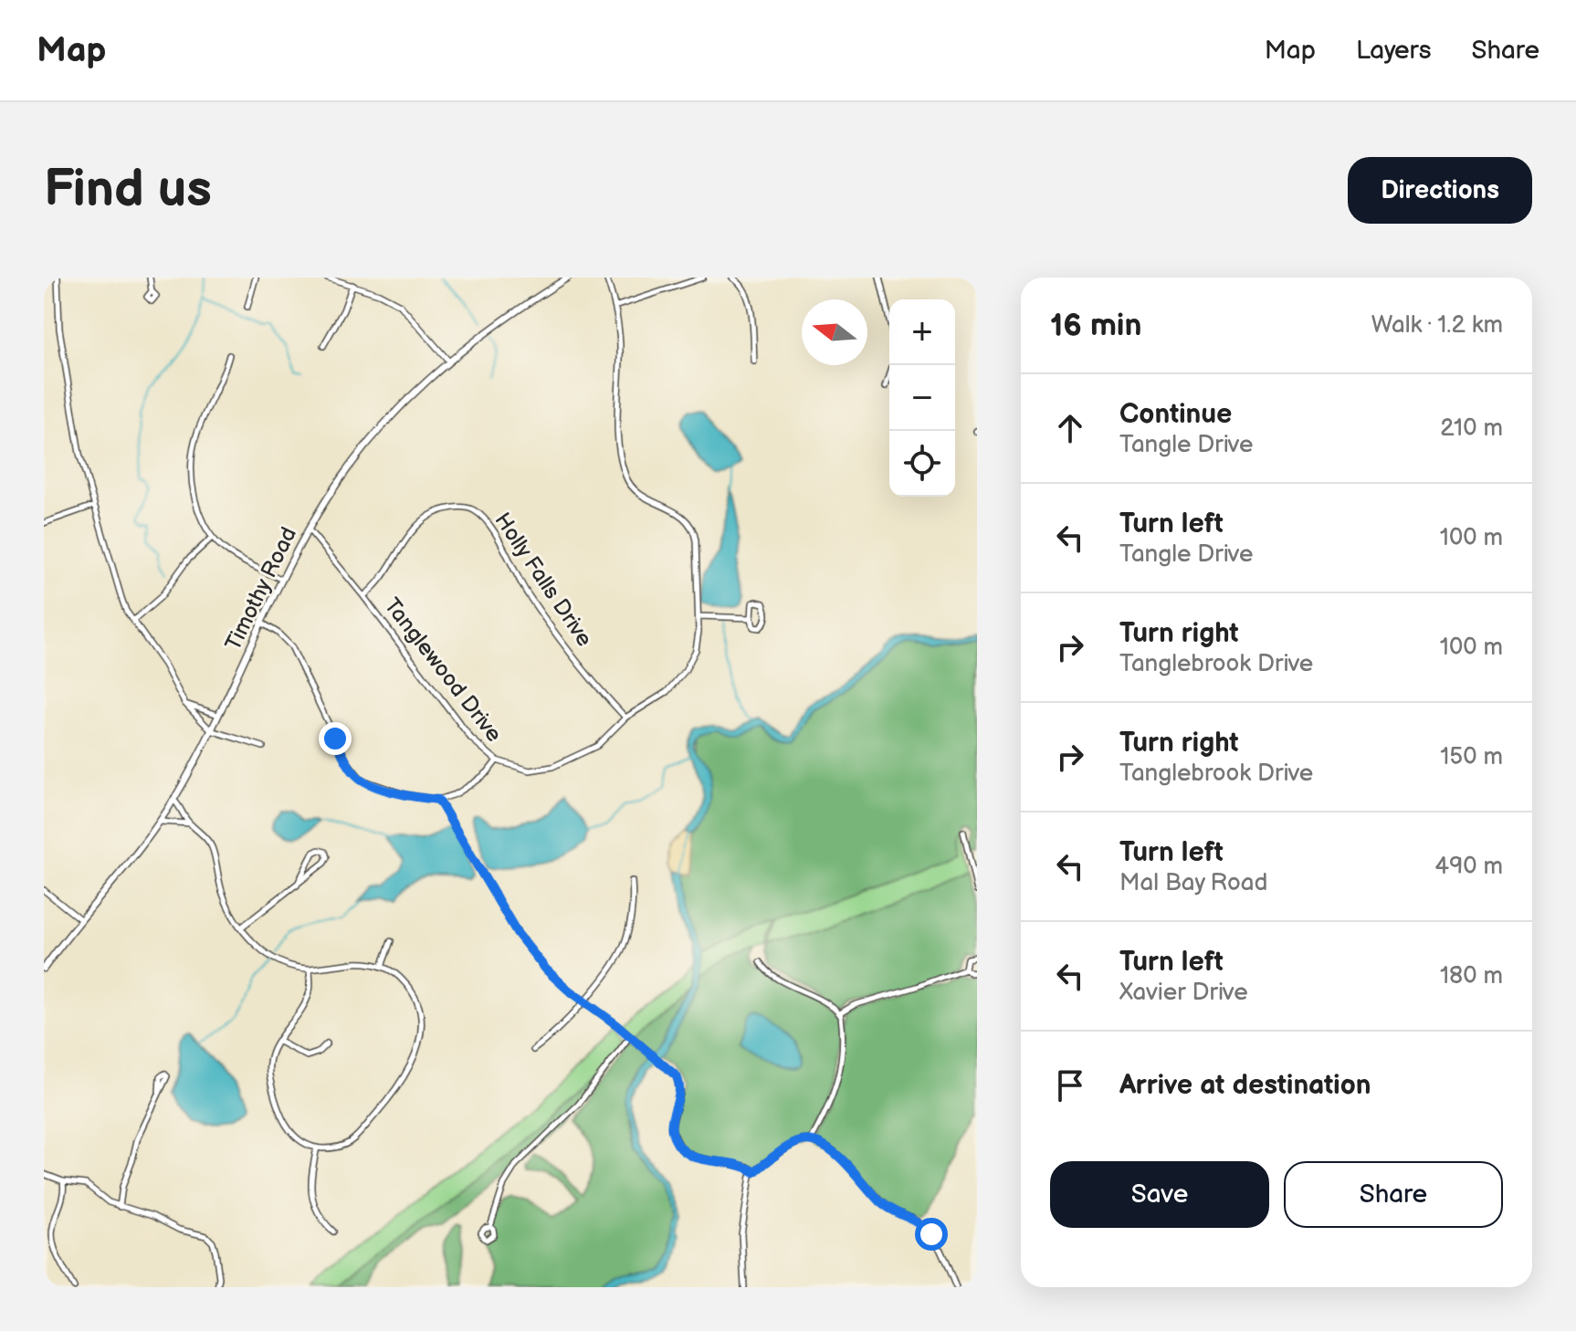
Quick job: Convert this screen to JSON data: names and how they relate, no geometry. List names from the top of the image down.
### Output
{
  "streets": {
    "main road": ["Timothy Road"],
    "street": ["Holly Falls Drive", "Tanglewood Drive"]
  },
  "crossings": [
    ["Holly Falls Drive", "Tanglewood Drive"],
    ["Timothy Road", "Tanglewood Drive"]
  ],
  "north": "left",
  "page": {
    "header": "Map",
    "nav": ["Map", "Layers", "Share"],
    "buttons": [
      "Directions",
      ["Save", "Share"]
    ],
    "title": "Find us",
    "heading": ["16 min", "Walk · 1.2 km"],
    "map_buttons": ["+", "−"],
    "list": [
      ["Continue", "Tangle Drive", "210 m"],
      ["Turn left", "Tangle Drive", "100 m"],
      ["Turn right", "Tanglebrook Drive", "100 m"],
      ["Turn right", "Tanglebrook Drive", "150 m"],
      ["Turn left", "Mal Bay Road", "490 m"],
      ["Turn left", "Xavier Drive", "180 m"],
      "Arrive at destination"
    ]
  }
}
